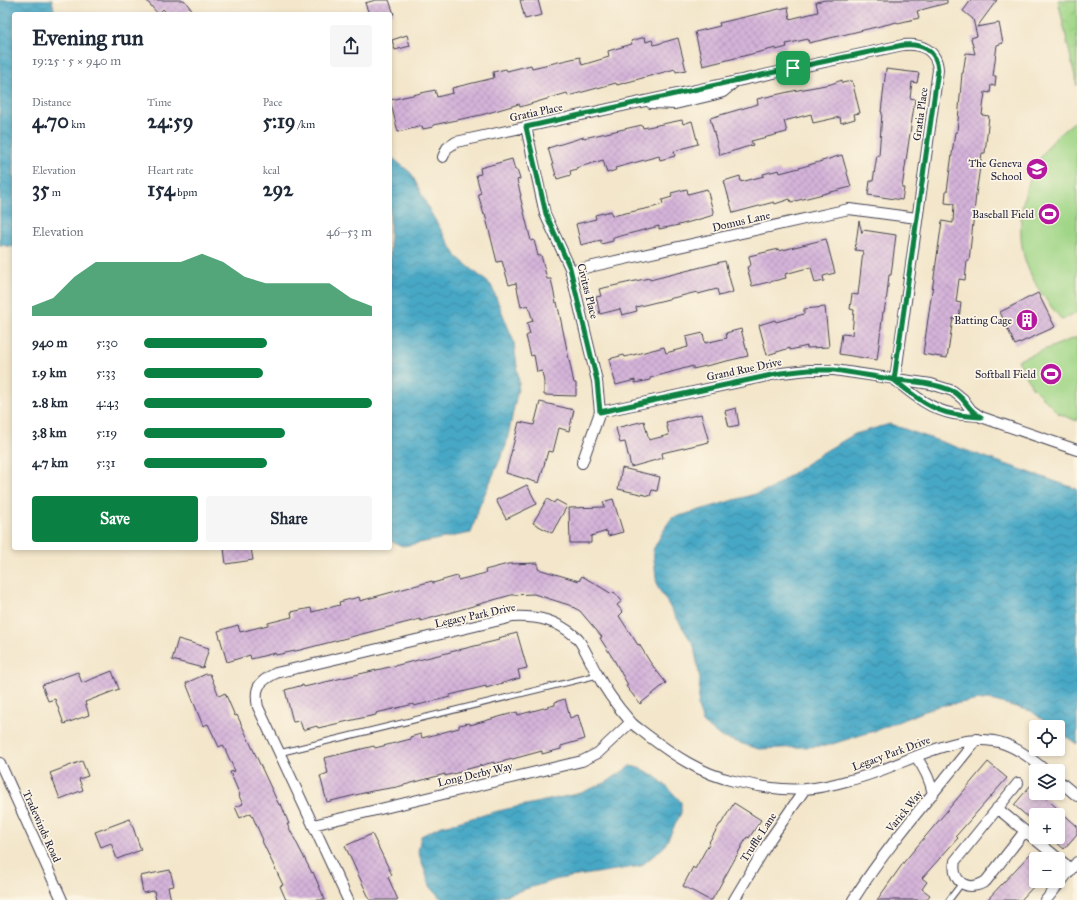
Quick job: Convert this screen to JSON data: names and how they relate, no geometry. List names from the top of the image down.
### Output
{
  "streets": {
    "street": [
      "Gratia Place",
      "Domus Lane",
      "Civitas Place",
      "Grand Rue Drive",
      "Legacy Park Drive",
      "Long Derby Way",
      "Varick Way",
      "Tradewinds Road",
      "Truffle Lane"
    ]
  },
  "crossings": [
    ["Gratia Place", "Domus Lane"],
    ["Gratia Place", "Civitas Place"],
    ["Gratia Place", "Grand Rue Drive"],
    ["Domus Lane", "Civitas Place"],
    ["Civitas Place", "Grand Rue Drive"],
    ["Legacy Park Drive", "Long Derby Way"],
    ["Legacy Park Drive", "Varick Way"],
    ["Legacy Park Drive", "Truffle Lane"]
  ],
  "places": {
    "school or university": ["The Geneva School"],
    "sports": ["Baseball Field", "Softball Field"],
    "building": ["Batting Cage"]
  },
  "page": {
    "heading": ["Evening run", "19:25 · 5 × 940 m"],
    "stats": [
      ["Distance", "4.70 km"],
      ["Time", "24:59"],
      ["Pace", "5:19 /km"],
      ["Elevation", "35 m"],
      ["Heart rate", "154 bpm"],
      ["kcal", "292"]
    ],
    "chart": ["Elevation", "46–53 m"],
    "list": [
      {
        "name": "940 m",
        "note": "5:30"
      },
      {
        "name": "1.9 km",
        "note": "5:33"
      },
      {
        "name": "2.8 km",
        "note": "4:43"
      },
      {
        "name": "3.8 km",
        "note": "5:19"
      },
      {
        "name": "4.7 km",
        "note": "5:31"
      }
    ],
    "buttons": ["Save", "Share"],
    "map_buttons": ["+", "−"]
  }
}
